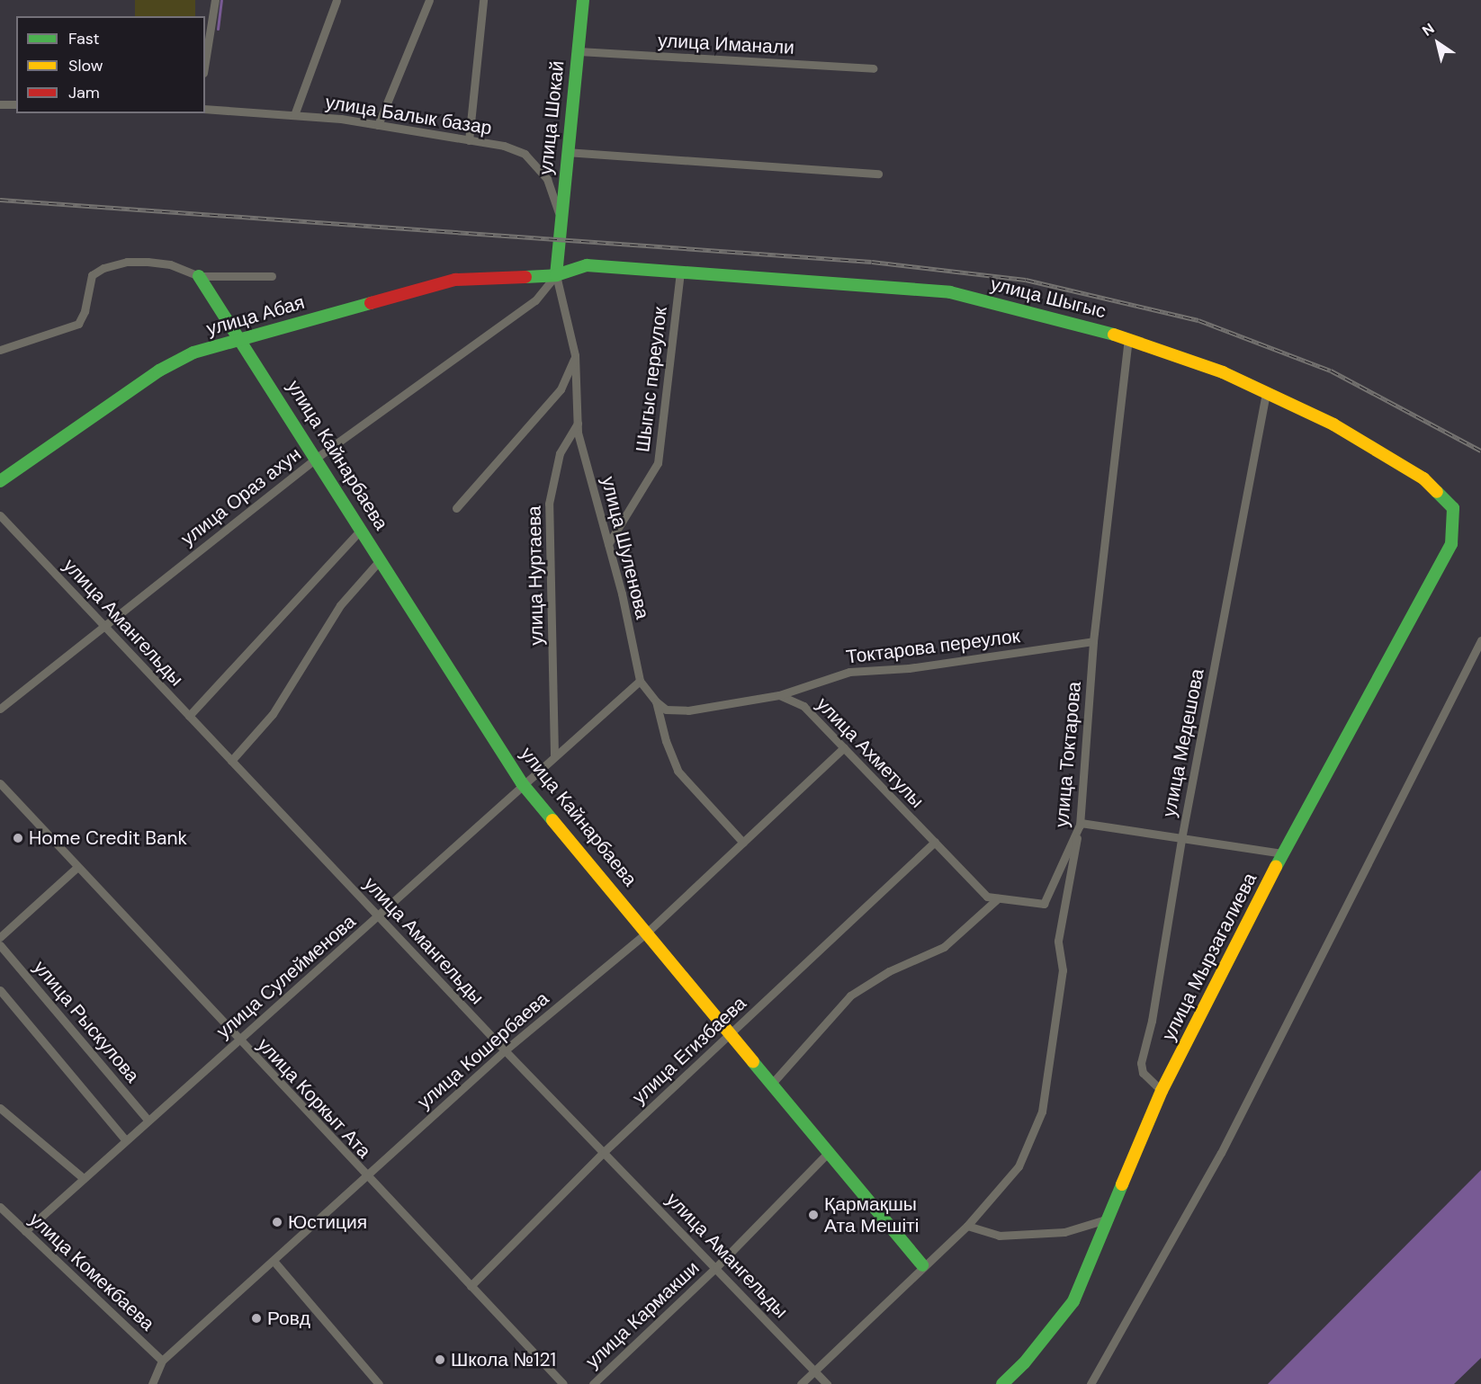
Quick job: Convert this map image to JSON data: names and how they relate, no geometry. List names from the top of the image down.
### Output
{
  "streets": {
    "street": [
      "улица Иманали",
      "улица Балык базар",
      "улица Шокай",
      "улица Шыгыс",
      "улица Абая",
      "Шыгыс переулок",
      "улица Кайнарбаева",
      "улица Ораз ахун",
      "улица Шуленова",
      "улица Нуртаева",
      "улица Амангельды",
      "Токтарова переулок",
      "улица Медешова",
      "улица Ахметулы",
      "улица Токтарова",
      "улица Мырзагалиева",
      "улица Сулейменова",
      "улица Рыскулова",
      "улица Кошербаева",
      "улица Егизбаева",
      "улица Коркыт Ата",
      "улица Комекбаева",
      "улица Кармакши"
    ]
  },
  "crossings": [
    ["улица Иманали", "улица Шокай"],
    ["улица Балык базар", "улица Шокай"],
    ["улица Шокай", "улица Шыгыс"],
    ["улица Шокай", "улица Абая"],
    ["улица Шокай", "улица Ораз ахун"],
    ["улица Шыгыс", "улица Абая"],
    ["улица Шыгыс", "Шыгыс переулок"],
    ["улица Шыгыс", "улица Ораз ахун"],
    ["улица Шыгыс", "улица Медешова"],
    ["улица Шыгыс", "улица Токтарова"],
    ["улица Шыгыс", "улица Мырзагалиева"],
    ["улица Абая", "улица Кайнарбаева"],
    ["улица Абая", "улица Ораз ахун"],
    ["Шыгыс переулок", "улица Шуленова"],
    ["улица Кайнарбаева", "улица Ораз ахун"],
    ["улица Кайнарбаева", "улица Токтарова"],
    ["улица Кайнарбаева", "улица Сулейменова"],
    ["улица Кайнарбаева", "улица Кошербаева"],
    ["улица Кайнарбаева", "улица Егизбаева"],
    ["улица Кайнарбаева", "улица Кармакши"],
    ["улица Ораз ахун", "улица Амангельды"],
    ["улица Шуленова", "улица Нуртаева"],
    ["улица Шуленова", "улица Сулейменова"],
    ["улица Нуртаева", "улица Сулейменова"],
    ["улица Амангельды", "улица Токтарова"],
    ["улица Амангельды", "улица Сулейменова"],
    ["улица Амангельды", "улица Кошербаева"],
    ["улица Амангельды", "улица Егизбаева"],
    ["улица Амангельды", "улица Кармакши"],
    ["Токтарова переулок", "улица Ахметулы"],
    ["Токтарова переулок", "улица Токтарова"],
    ["улица Медешова", "улица Мырзагалиева"],
    ["улица Ахметулы", "улица Токтарова"],
    ["улица Ахметулы", "улица Кошербаева"],
    ["улица Ахметулы", "улица Егизбаева"],
    ["улица Сулейменова", "улица Рыскулова"],
    ["улица Сулейменова", "улица Коркыт Ата"],
    ["улица Сулейменова", "улица Комекбаева"],
    ["улица Кошербаева", "улица Коркыт Ата"],
    ["улица Кошербаева", "улица Комекбаева"],
    ["улица Егизбаева", "улица Коркыт Ата"]
  ],
  "places": [
    "Home Credit Bank",
    "Қармақшы Ата Мешіті",
    "Юстиция",
    "Ровд",
    "Школа №121"
  ],
  "legend": ["Fast", "Slow", "Jam"],
  "north": "top left"
}
